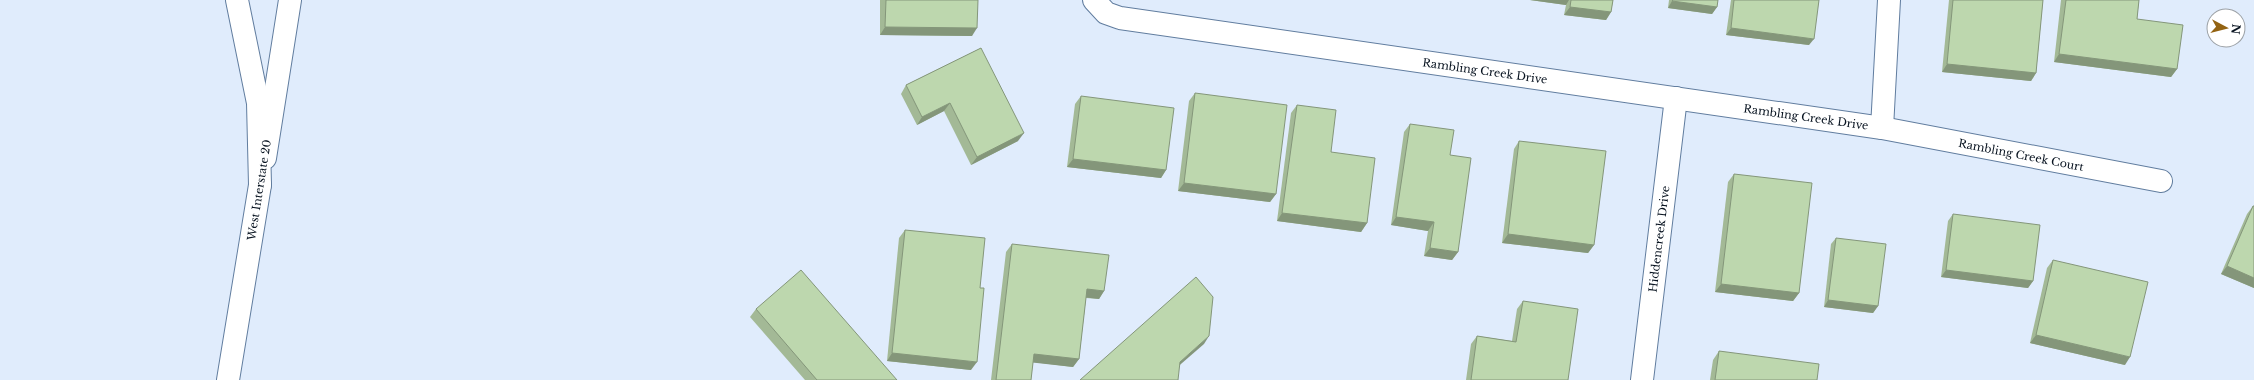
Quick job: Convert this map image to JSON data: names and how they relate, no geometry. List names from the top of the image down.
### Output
{
  "streets": {
    "main road": [
      "Rambling Creek Drive",
      "Rambling Creek Court",
      "West Interstate 20",
      "Hiddencreek Drive"
    ]
  },
  "crossings": [
    ["Rambling Creek Drive", "Rambling Creek Court"],
    ["Rambling Creek Drive", "Hiddencreek Drive"]
  ],
  "north": "right"
}
